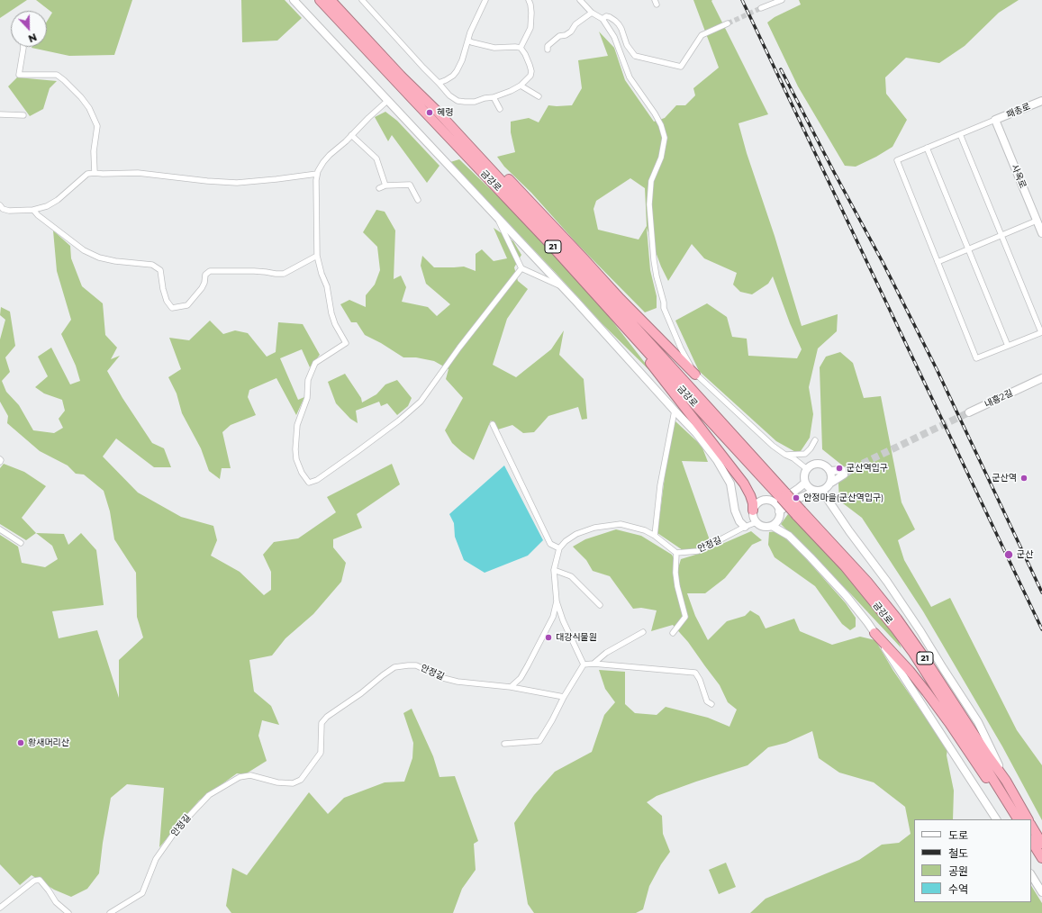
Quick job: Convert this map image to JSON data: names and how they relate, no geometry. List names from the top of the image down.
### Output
{
  "streets": {
    "highway": ["금강로", "21"],
    "street": [
      "패총로",
      "사옥로",
      "내흥2길",
      "안정길"
    ]
  },
  "crossings": [
    ["패총로", "사옥로"]
  ],
  "places": [
    "혜령",
    "군산역입구",
    "군산역",
    "안정마을(군산역입구)",
    "군산",
    "대강식물원",
    "황새머리산"
  ],
  "legend": [
    "도로",
    "철도",
    "공원",
    "수역"
  ],
  "north": "bottom"
}
